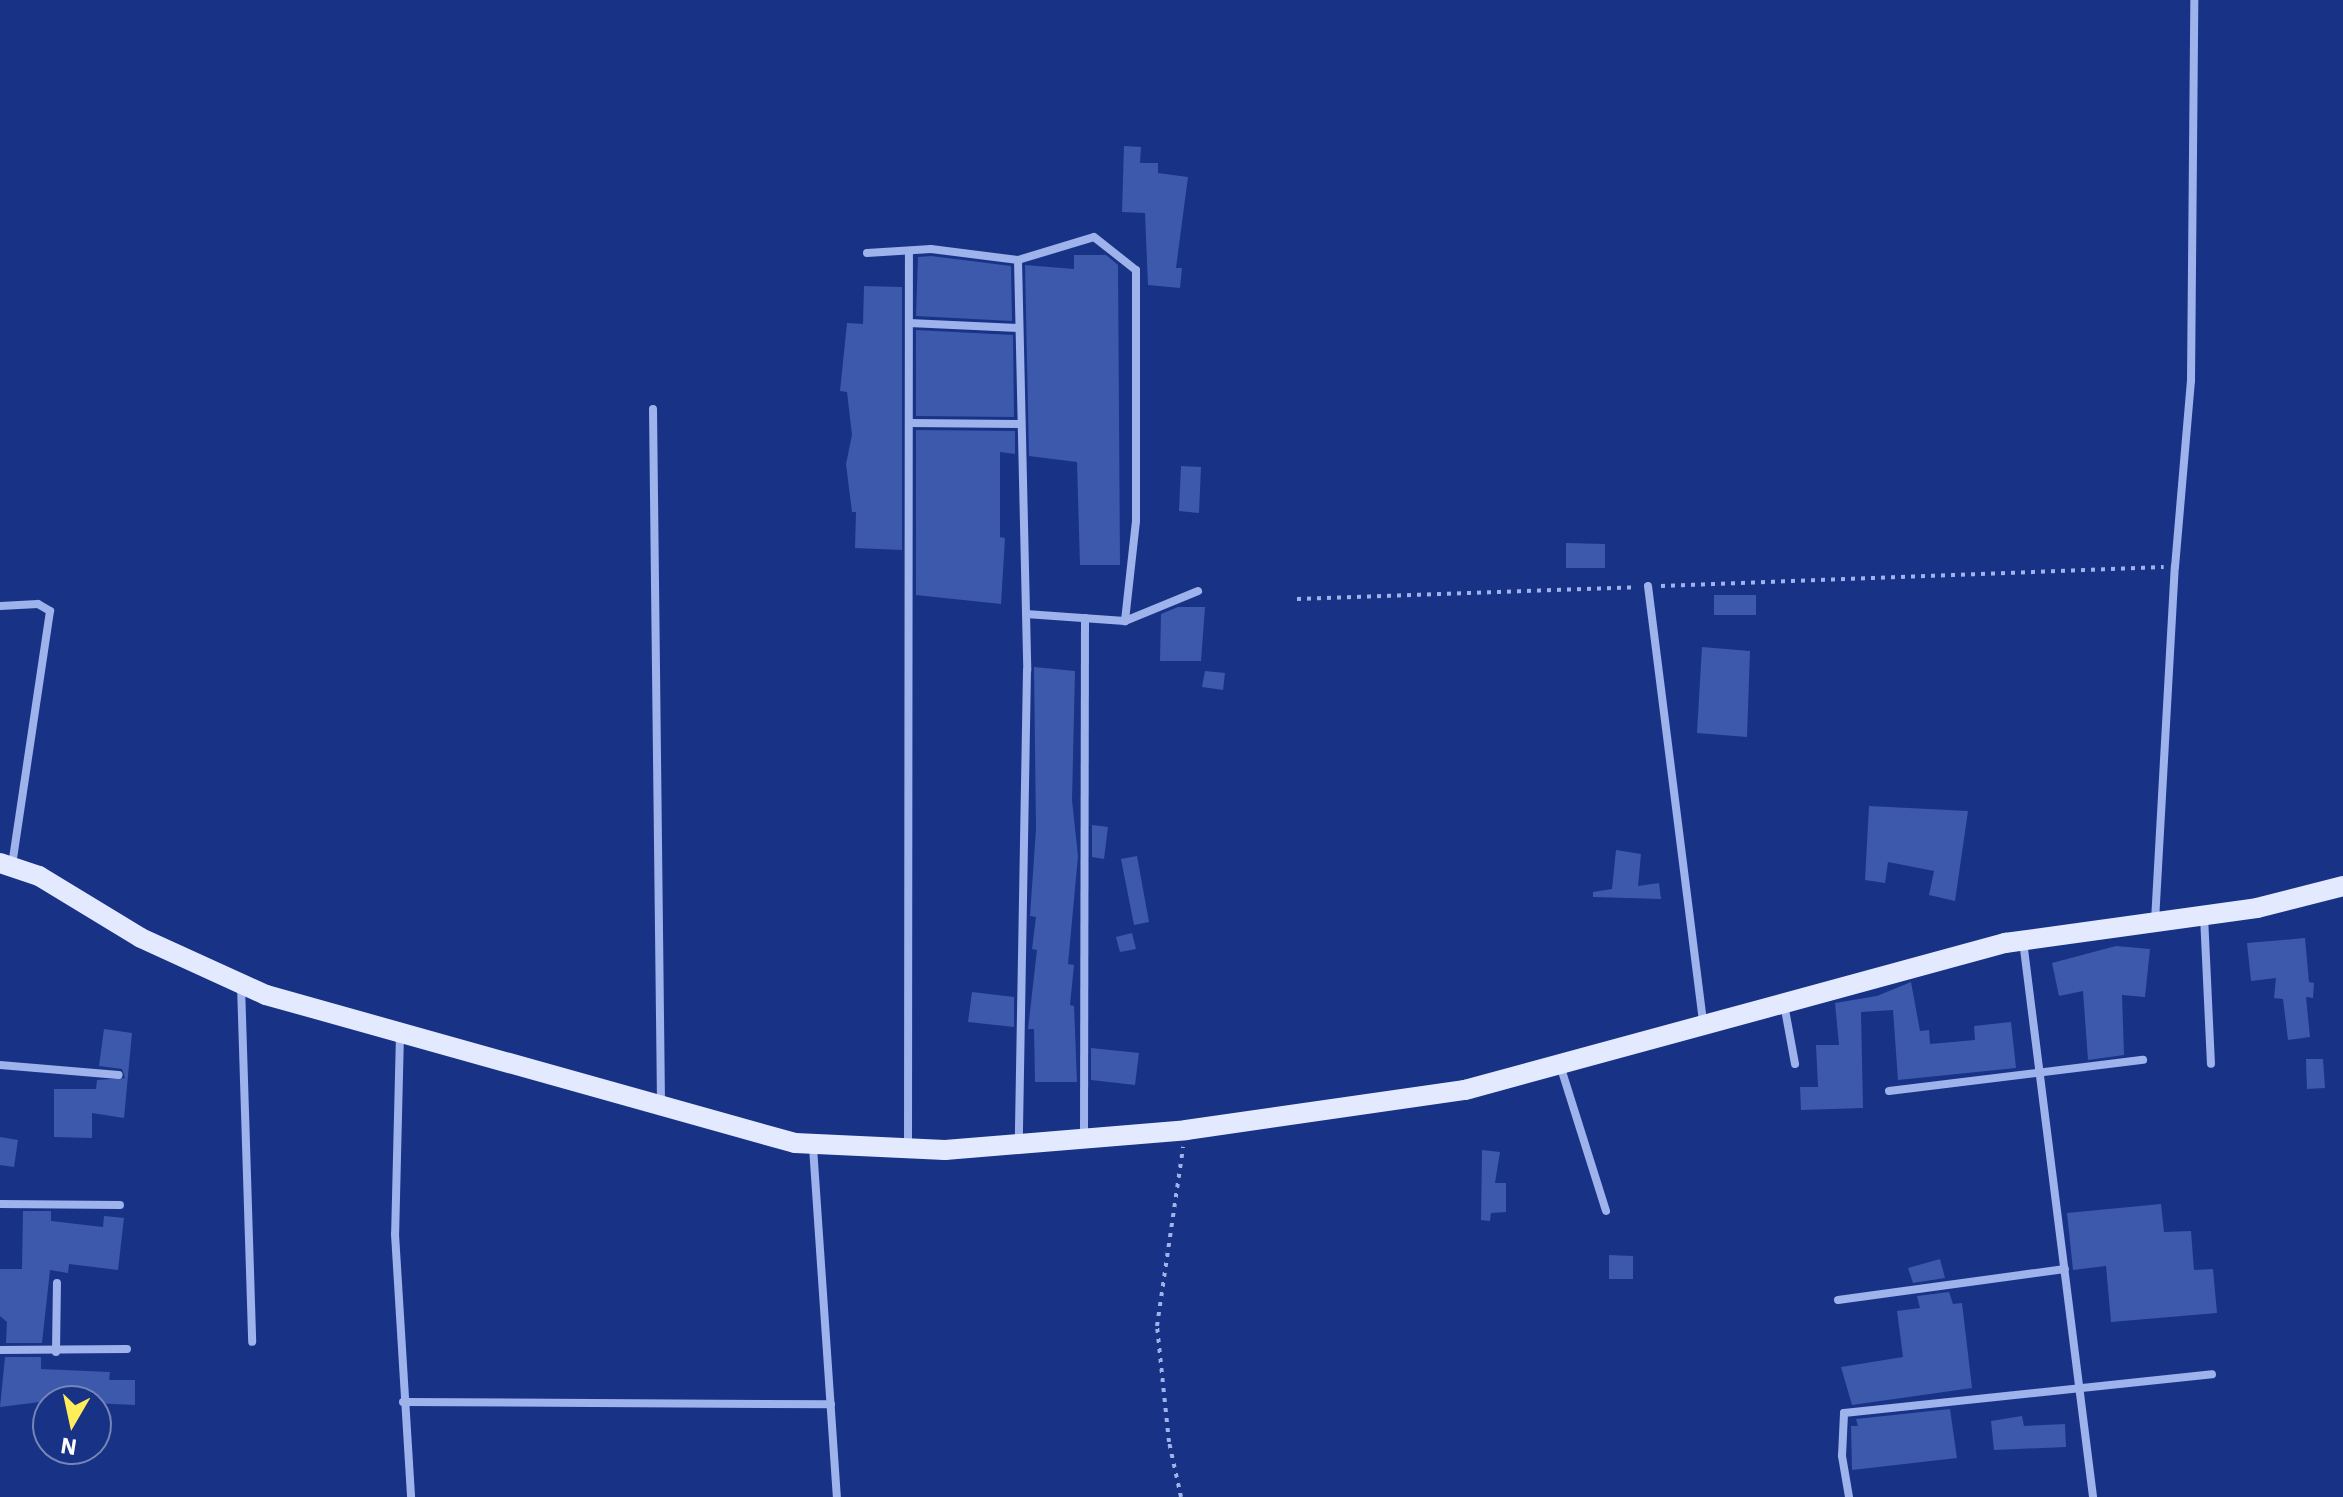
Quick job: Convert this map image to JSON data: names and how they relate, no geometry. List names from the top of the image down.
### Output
{
  "north": "bottom"
}
